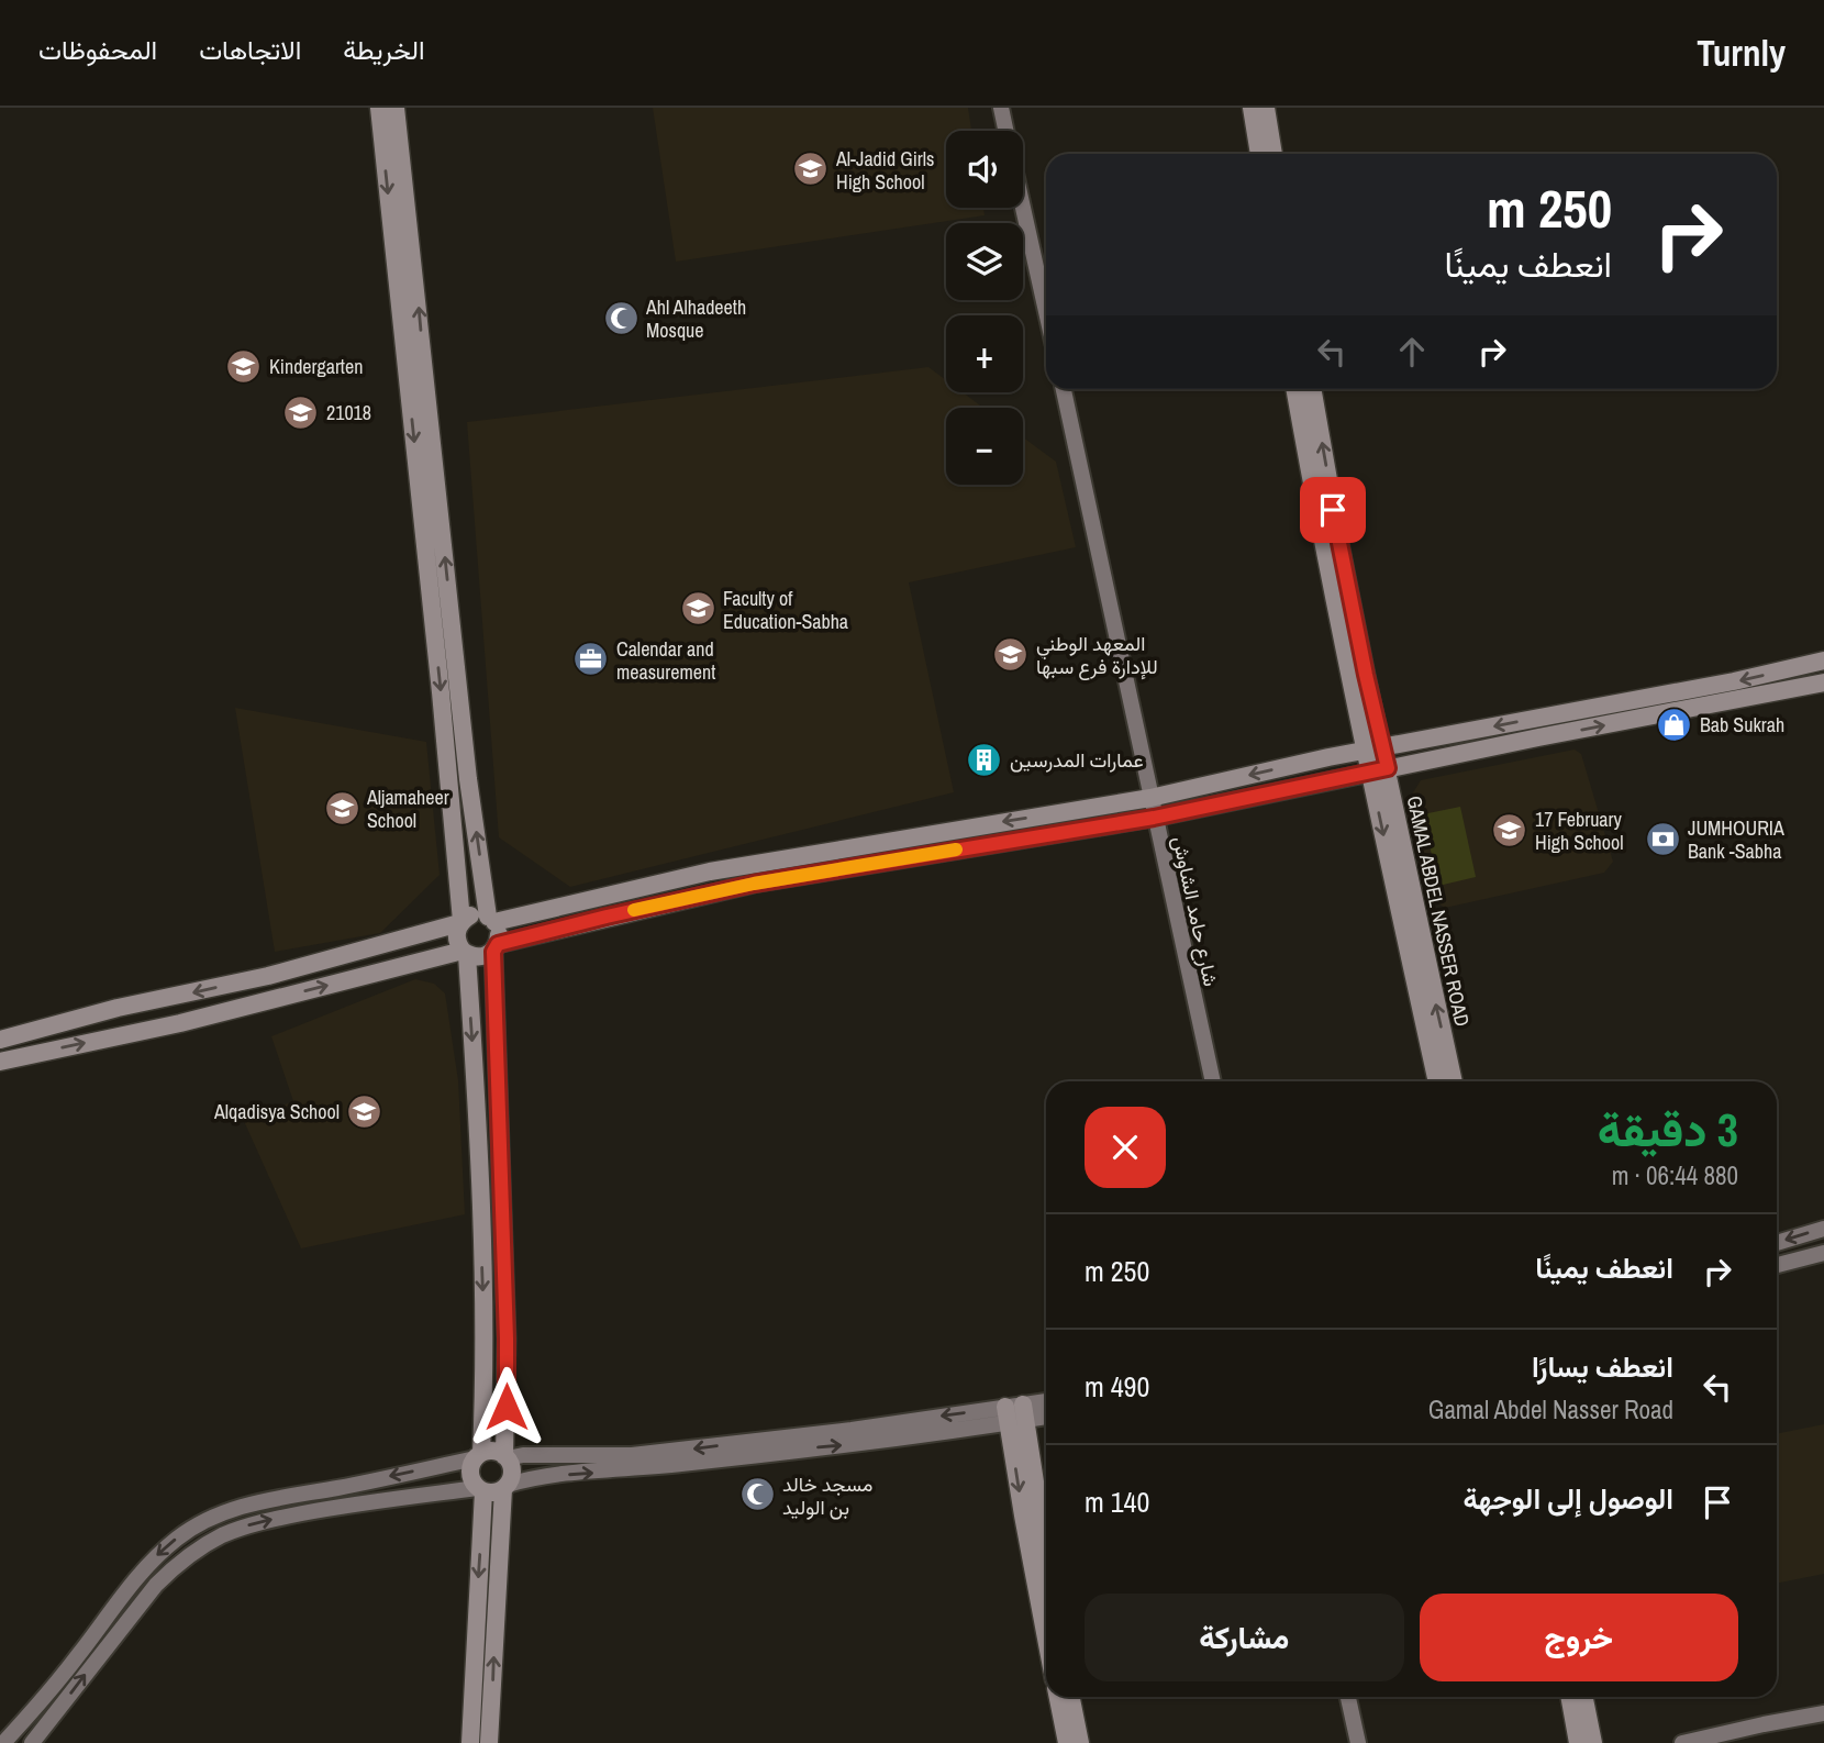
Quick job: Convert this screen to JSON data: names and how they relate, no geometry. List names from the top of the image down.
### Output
{
  "streets": {
    "main road": ["شارع حامد الشاوش", "GAMAL ABDEL NASSER ROAD"]
  },
  "places": {
    "school or university": [
      "Al-Jadid Girls High School",
      "Kindergarten",
      "21018",
      "Faculty of Education-Sabha",
      "المعهد الوطني للإدارة فرع سبها",
      "Aljamaheer School",
      "17 February High School",
      "Alqadisya School"
    ],
    "mosque": ["Ahl Alhadeeth Mosque", "مسجد خالد بن الوليد"],
    "office": ["Calendar and measurement"],
    "shop": ["Bab Sukrah"],
    "building": ["عمارات المدرسين"],
    "bank": ["JUMHOURIA Bank -Sabha"]
  },
  "page": {
    "header": "Turnly",
    "nav": ["الخريطة", "الاتجاهات", "المحفوظات"],
    "map_buttons": ["+", "−"],
    "turn": ["250 m", "انعطف يمينًا"],
    "heading": ["3 دقيقة", "880 m · 06:44"],
    "list": [
      {
        "name": "انعطف يمينًا",
        "value": "250 m"
      },
      {
        "name": "انعطف يسارًا",
        "note": "Gamal Abdel Nasser Road",
        "value": "490 m"
      },
      {
        "name": "الوصول إلى الوجهة",
        "value": "140 m"
      }
    ],
    "buttons": ["خروج", "مشاركة"]
  }
}
